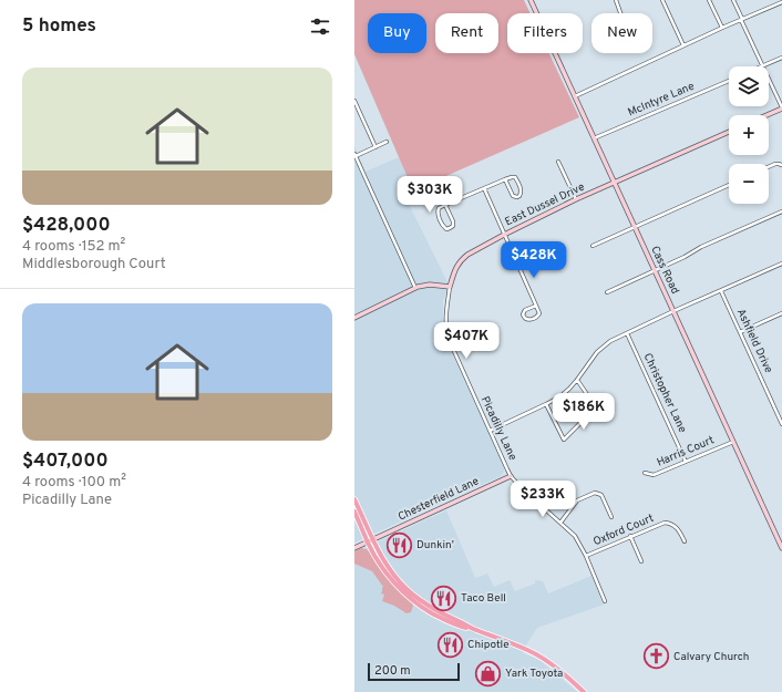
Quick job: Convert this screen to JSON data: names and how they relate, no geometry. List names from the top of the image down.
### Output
{
  "streets": {
    "street": [
      "McIntyre Lane",
      "East Dussel Drive",
      "Cass Road",
      "Ashfield Drive",
      "Christopher Lane",
      "Picadilly Lane",
      "Harris Court",
      "Chesterfield Lane",
      "Oxford Court"
    ]
  },
  "crossings": [
    ["McIntyre Lane", "Cass Road"],
    ["East Dussel Drive", "Cass Road"],
    ["East Dussel Drive", "Picadilly Lane"],
    ["Cass Road", "Harris Court"],
    ["Christopher Lane", "Harris Court"],
    ["Picadilly Lane", "Chesterfield Lane"],
    ["Picadilly Lane", "Oxford Court"]
  ],
  "places": {
    "restaurant": ["Dunkin'", "Taco Bell", "Chipotle"],
    "church": ["Calvary Church"],
    "shop": ["Yark Toyota"]
  },
  "scale_bar": "200 m",
  "page": {
    "heading": "5 homes",
    "chip": [
      "Buy",
      "Rent",
      "Filters",
      "New"
    ],
    "list": [
      {
        "name": "$428,000",
        "note": "4 rooms · 152 m² · Middlesborough Court"
      },
      {
        "name": "$407,000",
        "note": "4 rooms · 100 m² · Picadilly Lane"
      }
    ],
    "map_buttons": ["+", "−"],
    "price": [
      "$303K",
      "$428K",
      "$407K",
      "$186K",
      "$233K"
    ],
    "scale": "200 m"
  }
}
